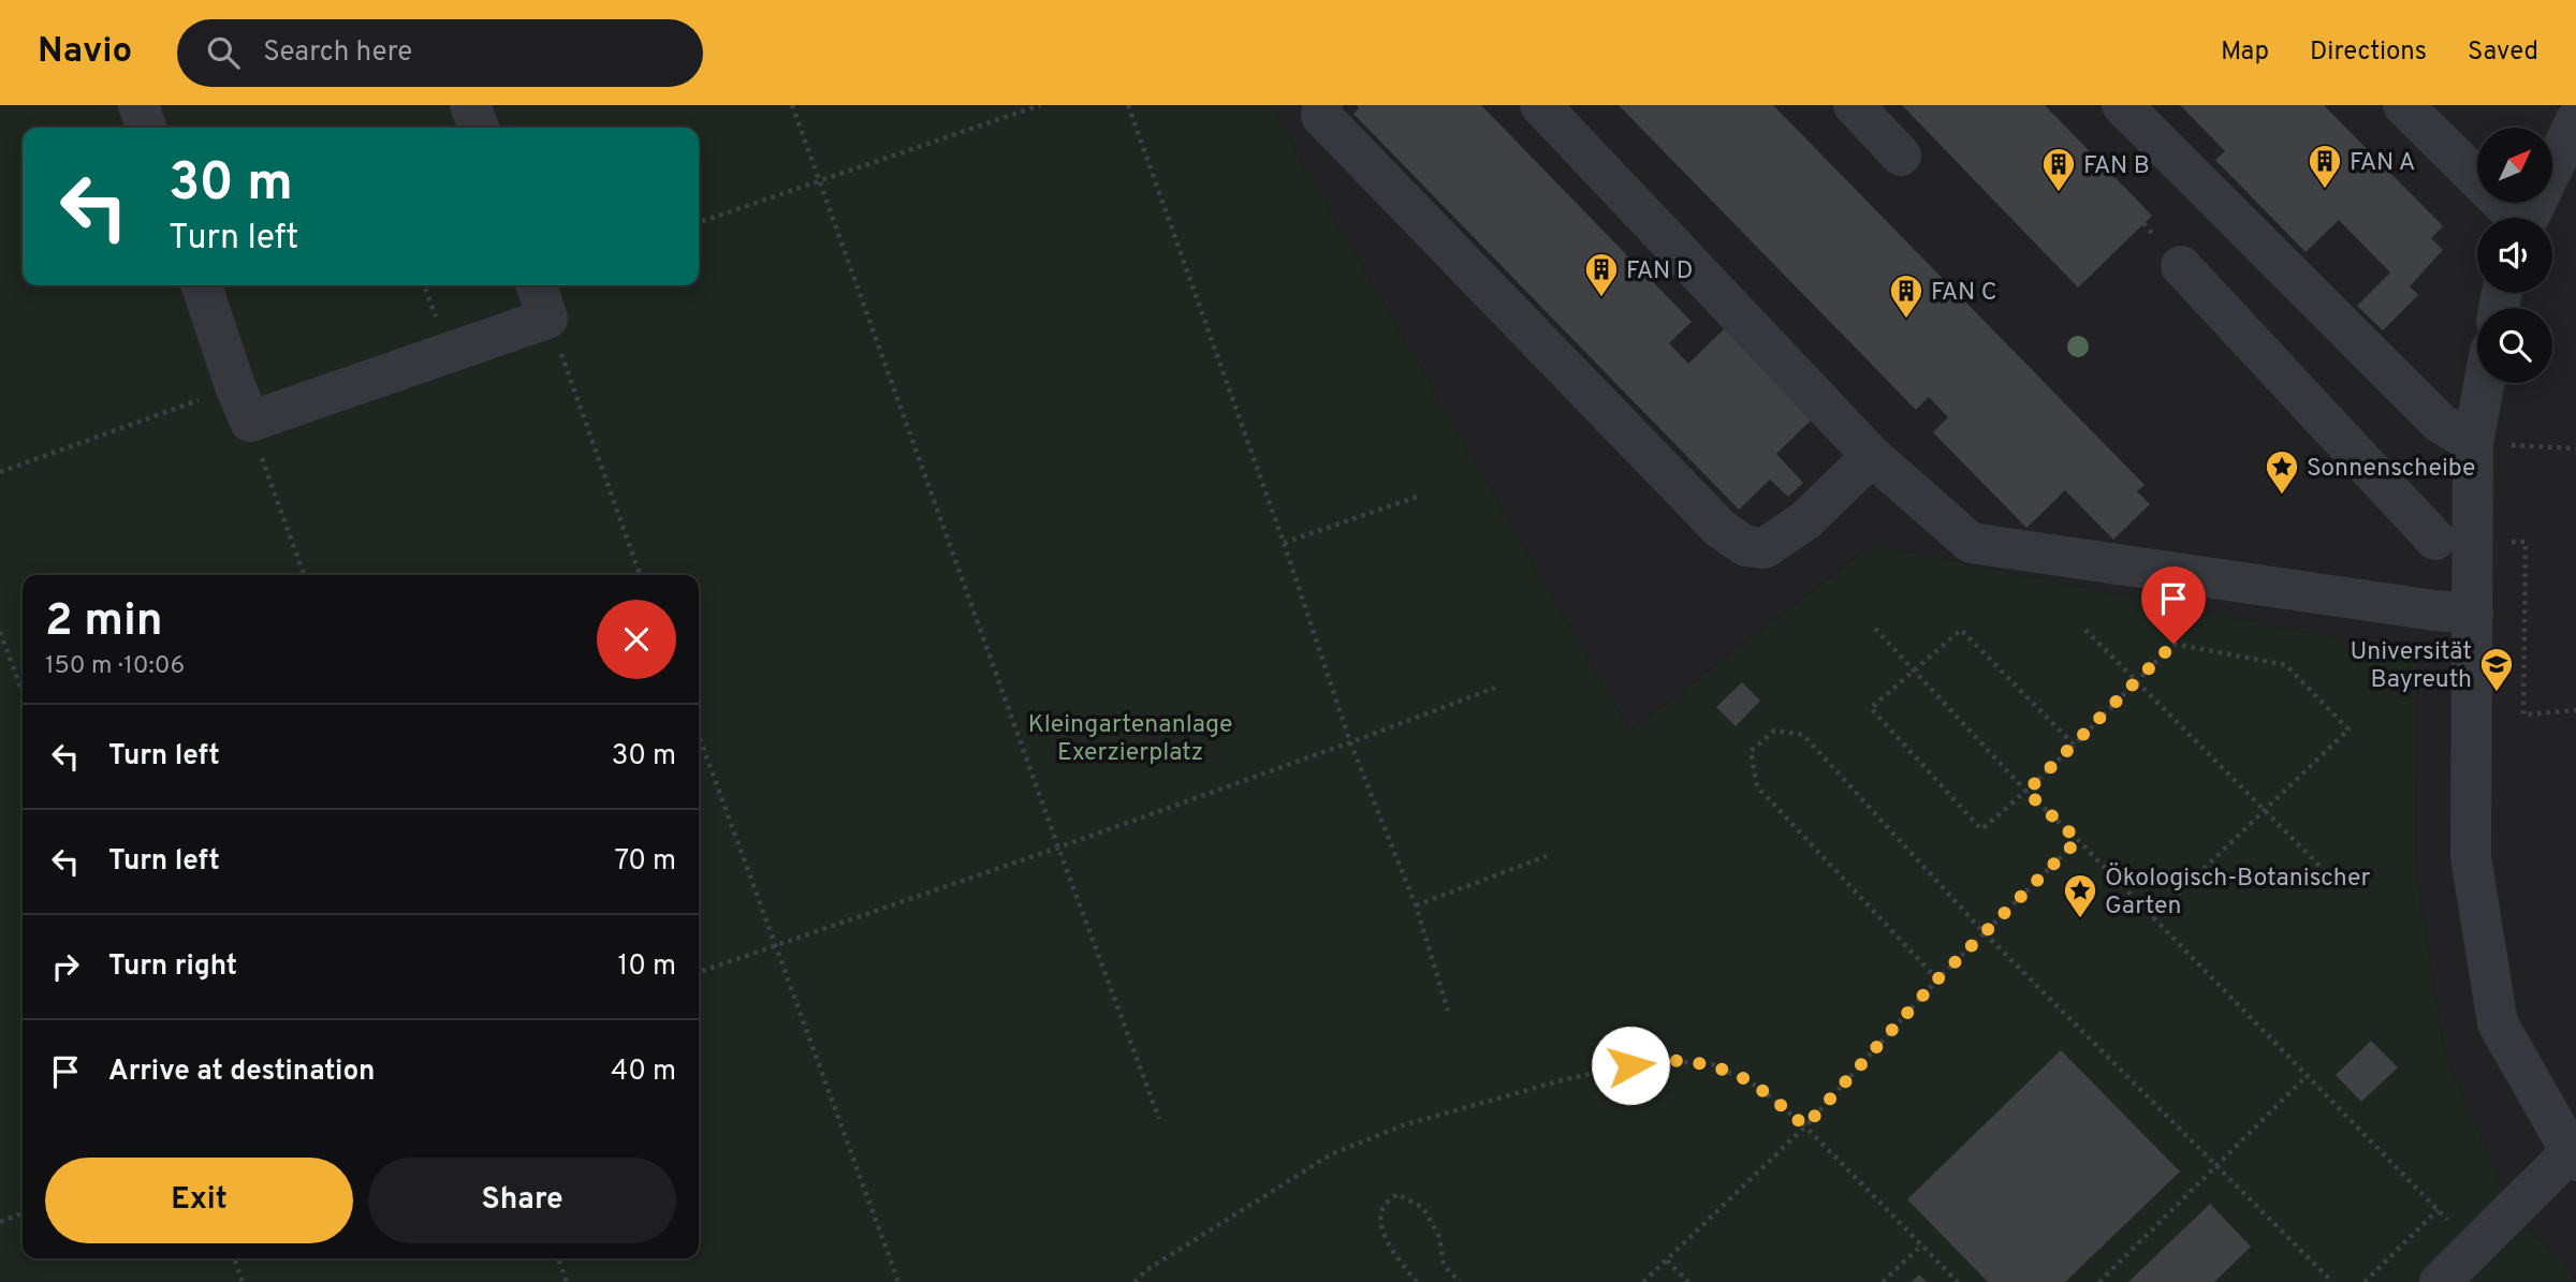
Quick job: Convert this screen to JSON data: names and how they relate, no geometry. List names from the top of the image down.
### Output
{
  "parks": ["Kleingartenanlage Exerzierplatz"],
  "places": {
    "building": [
      "FAN A",
      "FAN B",
      "FAN D",
      "FAN C"
    ],
    "place": ["Sonnenscheibe", "Ökologisch-Botanischer Garten"],
    "school or university": ["Universität Bayreuth"]
  },
  "north": "top right",
  "page": {
    "header": "Navio",
    "search": "Search here",
    "nav": ["Map", "Directions", "Saved"],
    "turn": ["30 m", "Turn left"],
    "heading": ["2 min", "150 m · 10:06"],
    "list": [
      {
        "name": "Turn left",
        "value": "30 m"
      },
      {
        "name": "Turn left",
        "value": "70 m"
      },
      {
        "name": "Turn right",
        "value": "10 m"
      },
      {
        "name": "Arrive at destination",
        "value": "40 m"
      }
    ],
    "buttons": ["Exit", "Share"]
  }
}
